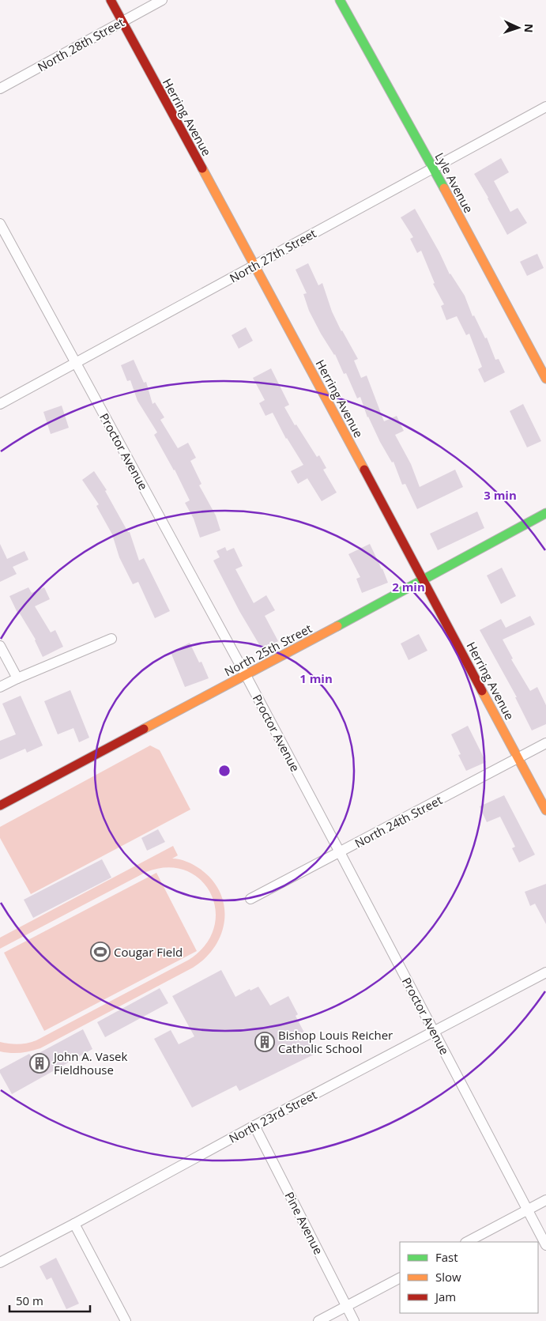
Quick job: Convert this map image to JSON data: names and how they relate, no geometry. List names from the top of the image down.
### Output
{
  "streets": {
    "main road": ["Herring Avenue", "Lyle Avenue", "North 25th Street"],
    "street": [
      "North 28th Street",
      "North 27th Street",
      "Proctor Avenue",
      "North 24th Street",
      "North 23rd Street",
      "Pine Avenue"
    ]
  },
  "crossings": [
    ["North 28th Street", "Herring Avenue"],
    ["Herring Avenue", "North 27th Street"],
    ["Herring Avenue", "North 25th Street"],
    ["Herring Avenue", "North 24th Street"],
    ["Lyle Avenue", "North 27th Street"],
    ["North 27th Street", "Proctor Avenue"],
    ["Proctor Avenue", "North 25th Street"],
    ["Proctor Avenue", "North 24th Street"],
    ["Proctor Avenue", "North 23rd Street"],
    ["North 23rd Street", "Pine Avenue"]
  ],
  "places": {
    "sports": ["Cougar Field"],
    "building": ["Bishop Louis Reicher Catholic School", "John A. Vasek Fieldhouse"]
  },
  "legend": ["Fast", "Slow", "Jam"],
  "scale_bar": "50 m",
  "north": "right",
  "rings": ["3 min", "2 min", "1 min"]
}
